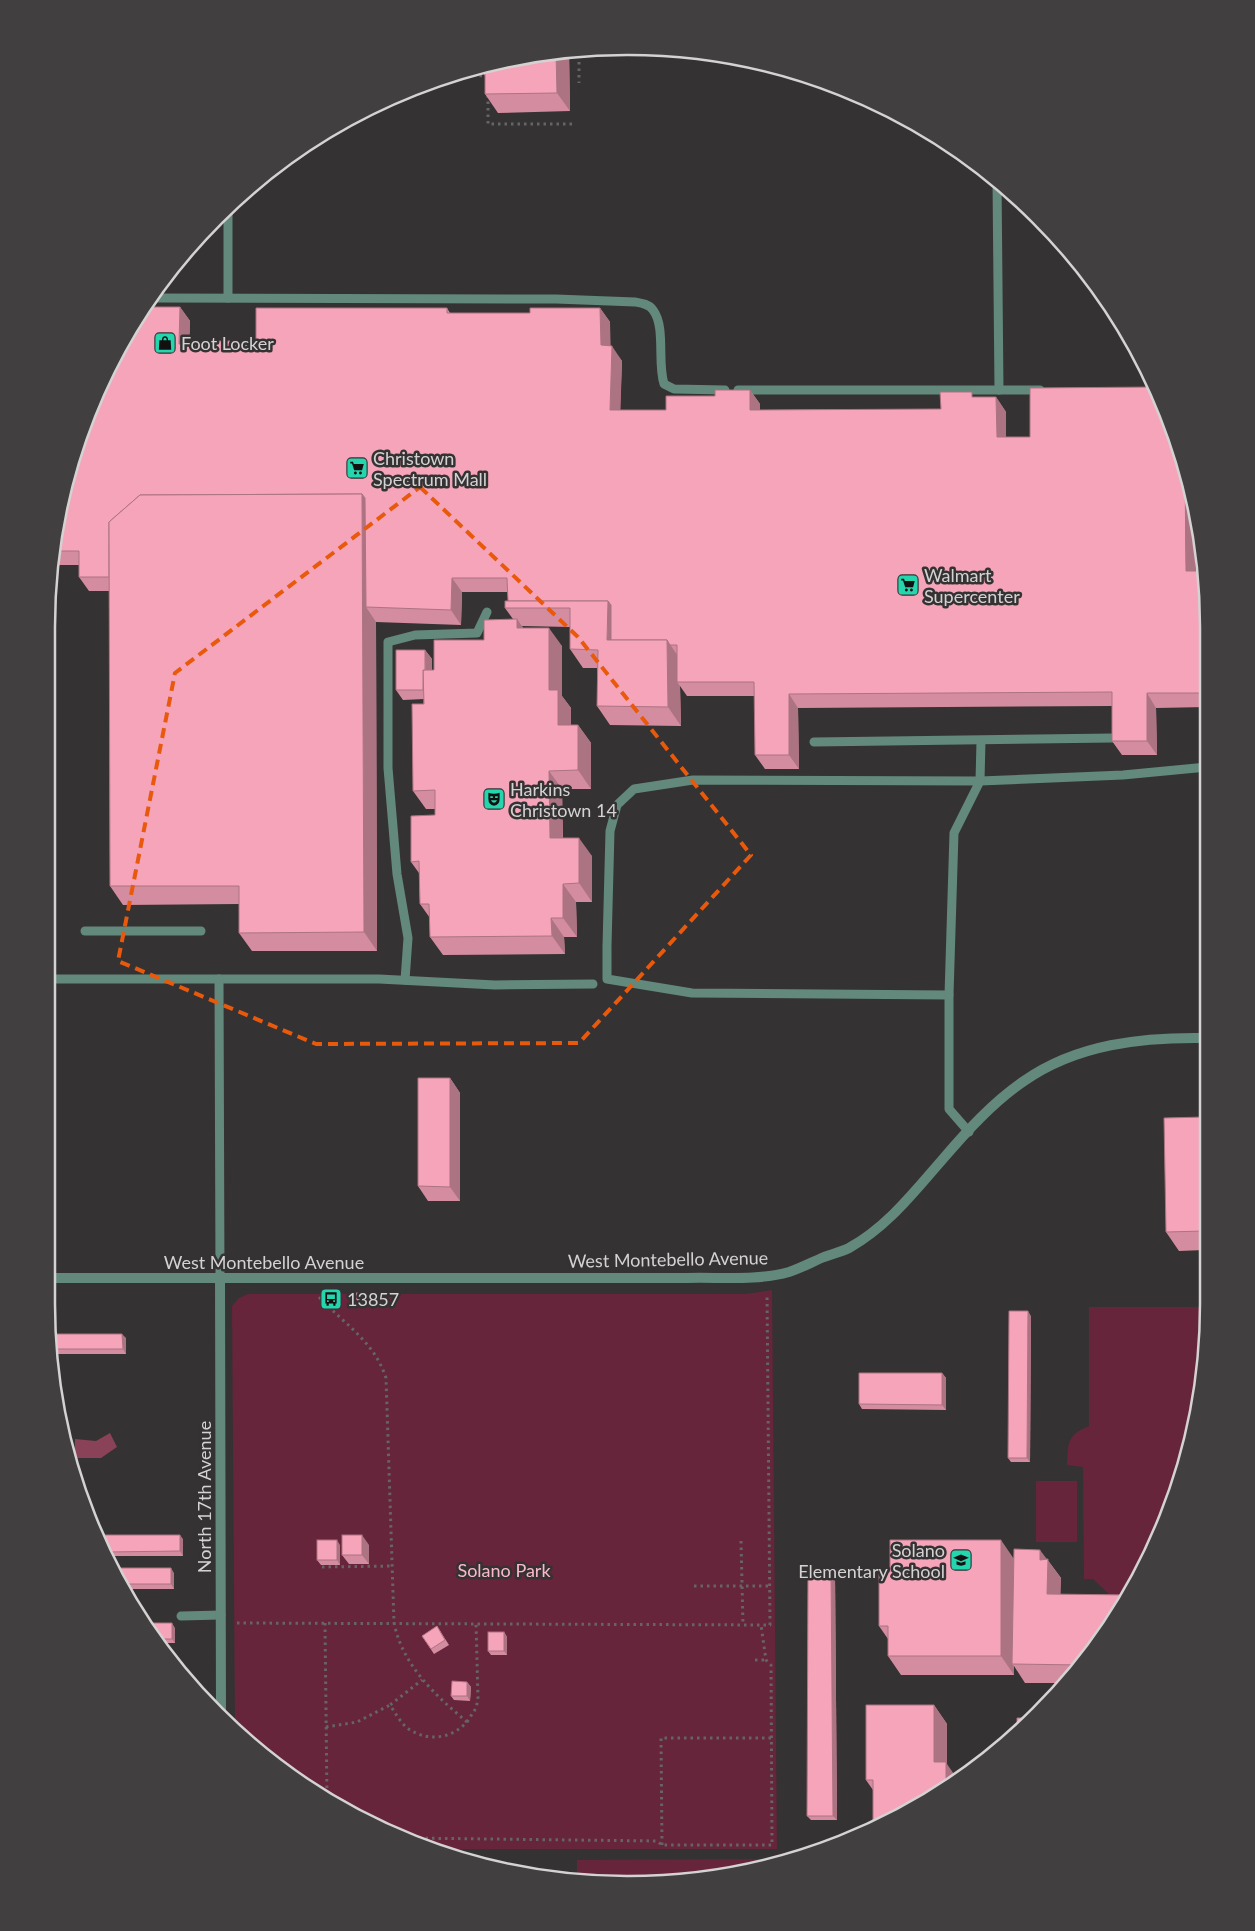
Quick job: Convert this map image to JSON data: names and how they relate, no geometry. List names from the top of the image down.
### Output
{
  "streets": {
    "street": ["West Montebello Avenue", "North 17th Avenue"]
  },
  "crossings": [
    ["West Montebello Avenue", "North 17th Avenue"]
  ],
  "parks": ["Solano Park"],
  "places": {
    "shop": ["Foot Locker"],
    "supermarket": ["Christown Spectrum Mall", "Walmart Supercenter"],
    "theatre": ["Harkins Christown 14"],
    "bus stop": ["13857"],
    "school or university": ["Solano Elementary School"]
  }
}
